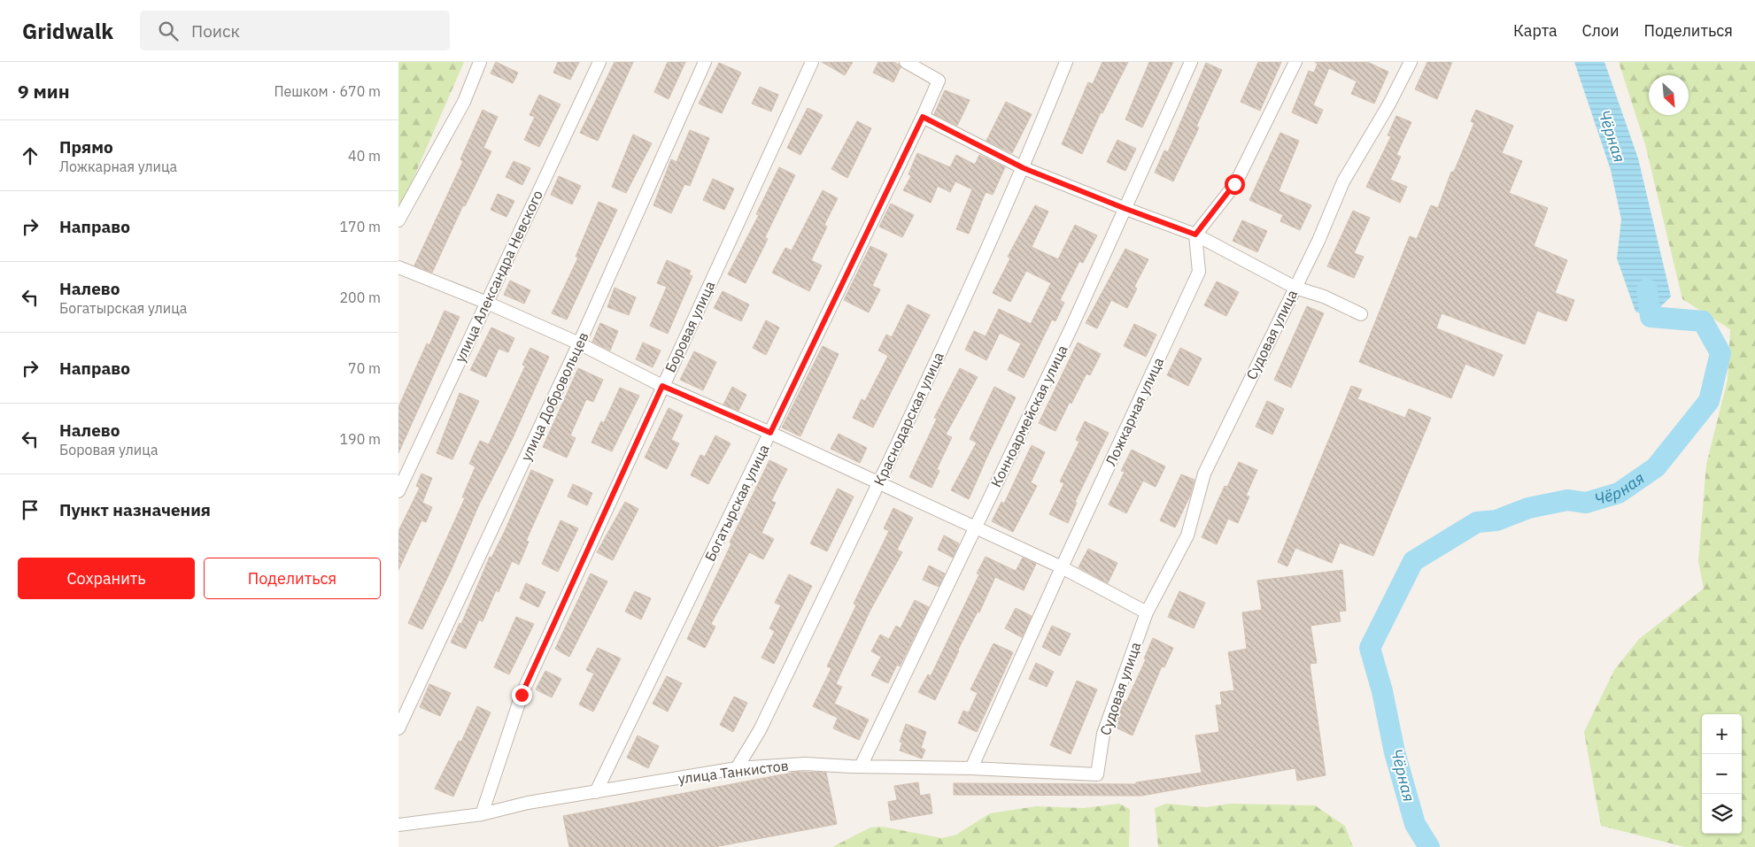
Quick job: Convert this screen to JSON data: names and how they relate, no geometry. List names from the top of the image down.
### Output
{
  "streets": {
    "street": [
      "улица Александра Невского",
      "Боровая улица",
      "Судовая улица",
      "улица Добровольцев",
      "Ложкарная улица",
      "Конноармейская улица",
      "Краснодарская улица",
      "Богатырская улица",
      "улица Танкистов"
    ]
  },
  "crossings": [
    ["Боровая улица", "улица Танкистов"],
    ["Судовая улица", "улица Танкистов"],
    ["Ложкарная улица", "улица Танкистов"],
    ["Конноармейская улица", "улица Танкистов"],
    ["Краснодарская улица", "улица Танкистов"],
    ["Богатырская улица", "улица Танкистов"]
  ],
  "water": ["Чёрная"],
  "north": "bottom right",
  "page": {
    "header": "Gridwalk",
    "search": "Поиск",
    "nav": ["Карта", "Слои", "Поделиться"],
    "heading": ["9 мин", "Пешком · 670 m"],
    "list": [
      ["Прямо", "Ложкарная улица", "40 m"],
      ["Направо", "170 m"],
      ["Налево", "Богатырская улица", "200 m"],
      ["Направо", "70 m"],
      ["Налево", "Боровая улица", "190 m"],
      "Пункт назначения"
    ],
    "buttons": ["Сохранить", "Поделиться"],
    "map_buttons": ["+", "−"]
  }
}
